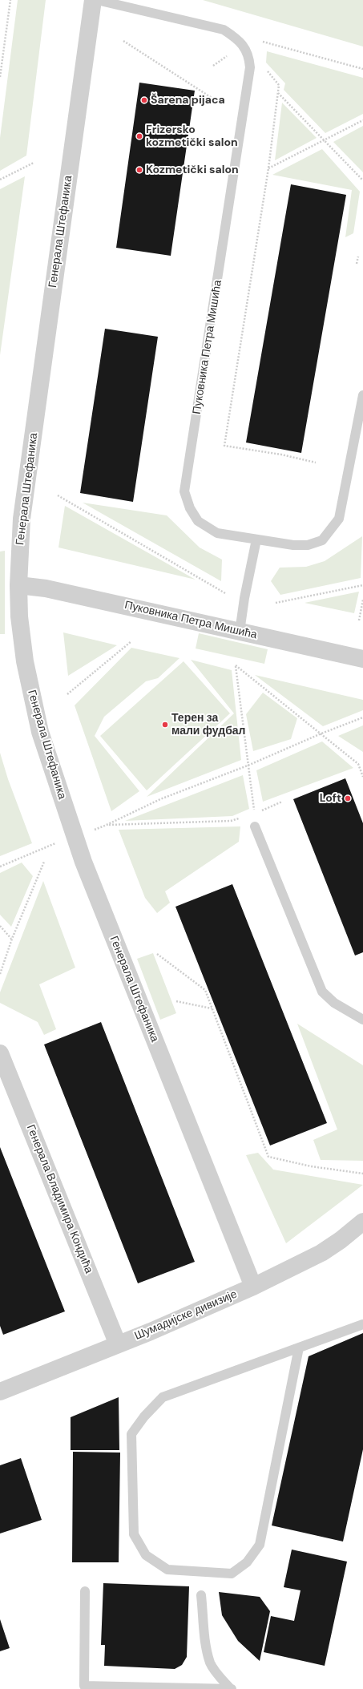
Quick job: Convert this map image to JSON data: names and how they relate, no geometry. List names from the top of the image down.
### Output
{
  "streets": {
    "street": [
      "Генерала Штефаника",
      "Пуковника Петра Мишића",
      "Генерала Владимира Кондића",
      "Шумадијске дивизије"
    ]
  },
  "crossings": [
    ["Генерала Штефаника", "Пуковника Петра Мишића"],
    ["Генерала Штефаника", "Шумадијске дивизије"],
    ["Генерала Владимира Кондића", "Шумадијске дивизије"]
  ],
  "places": [
    "Šarena pijaca",
    "Frizersko kozmetički salon",
    "Kozmetički salon",
    "Терен за мали фудбал",
    "Loft"
  ]
}
